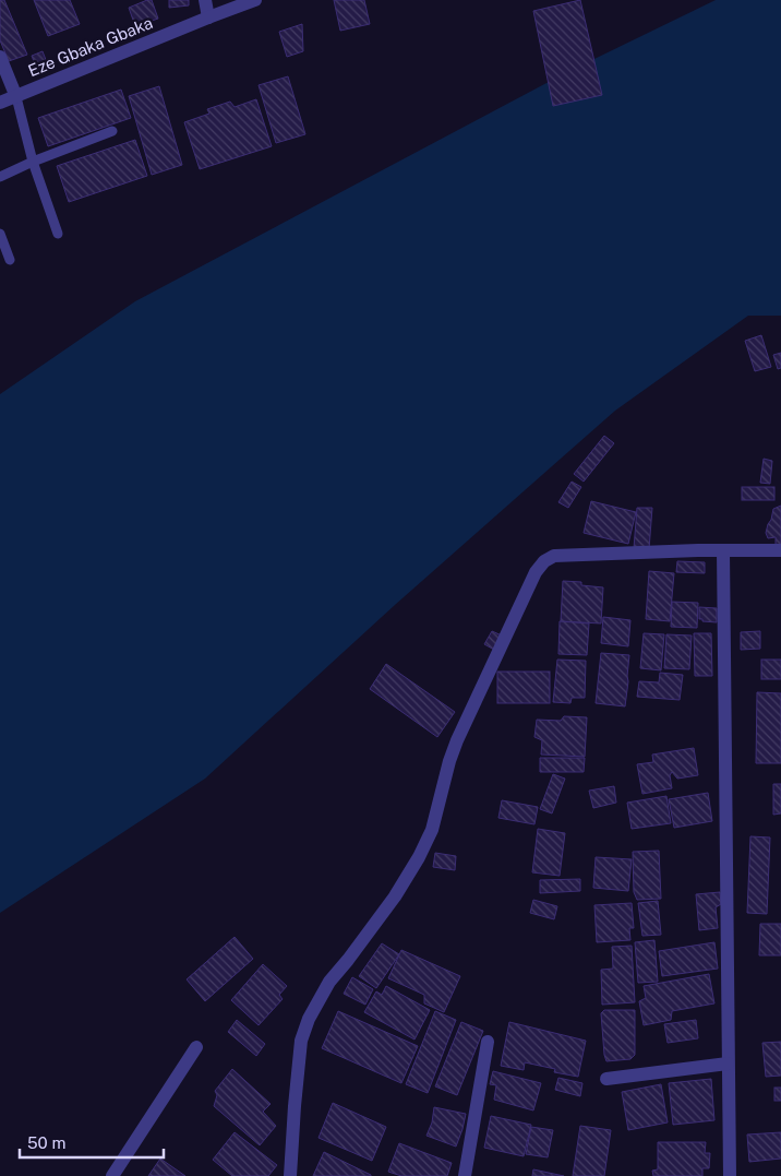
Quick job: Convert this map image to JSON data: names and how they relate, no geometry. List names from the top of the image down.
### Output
{
  "streets": {
    "street": ["Eze Gbaka Gbaka"]
  },
  "scale_bar": "50 m"
}
